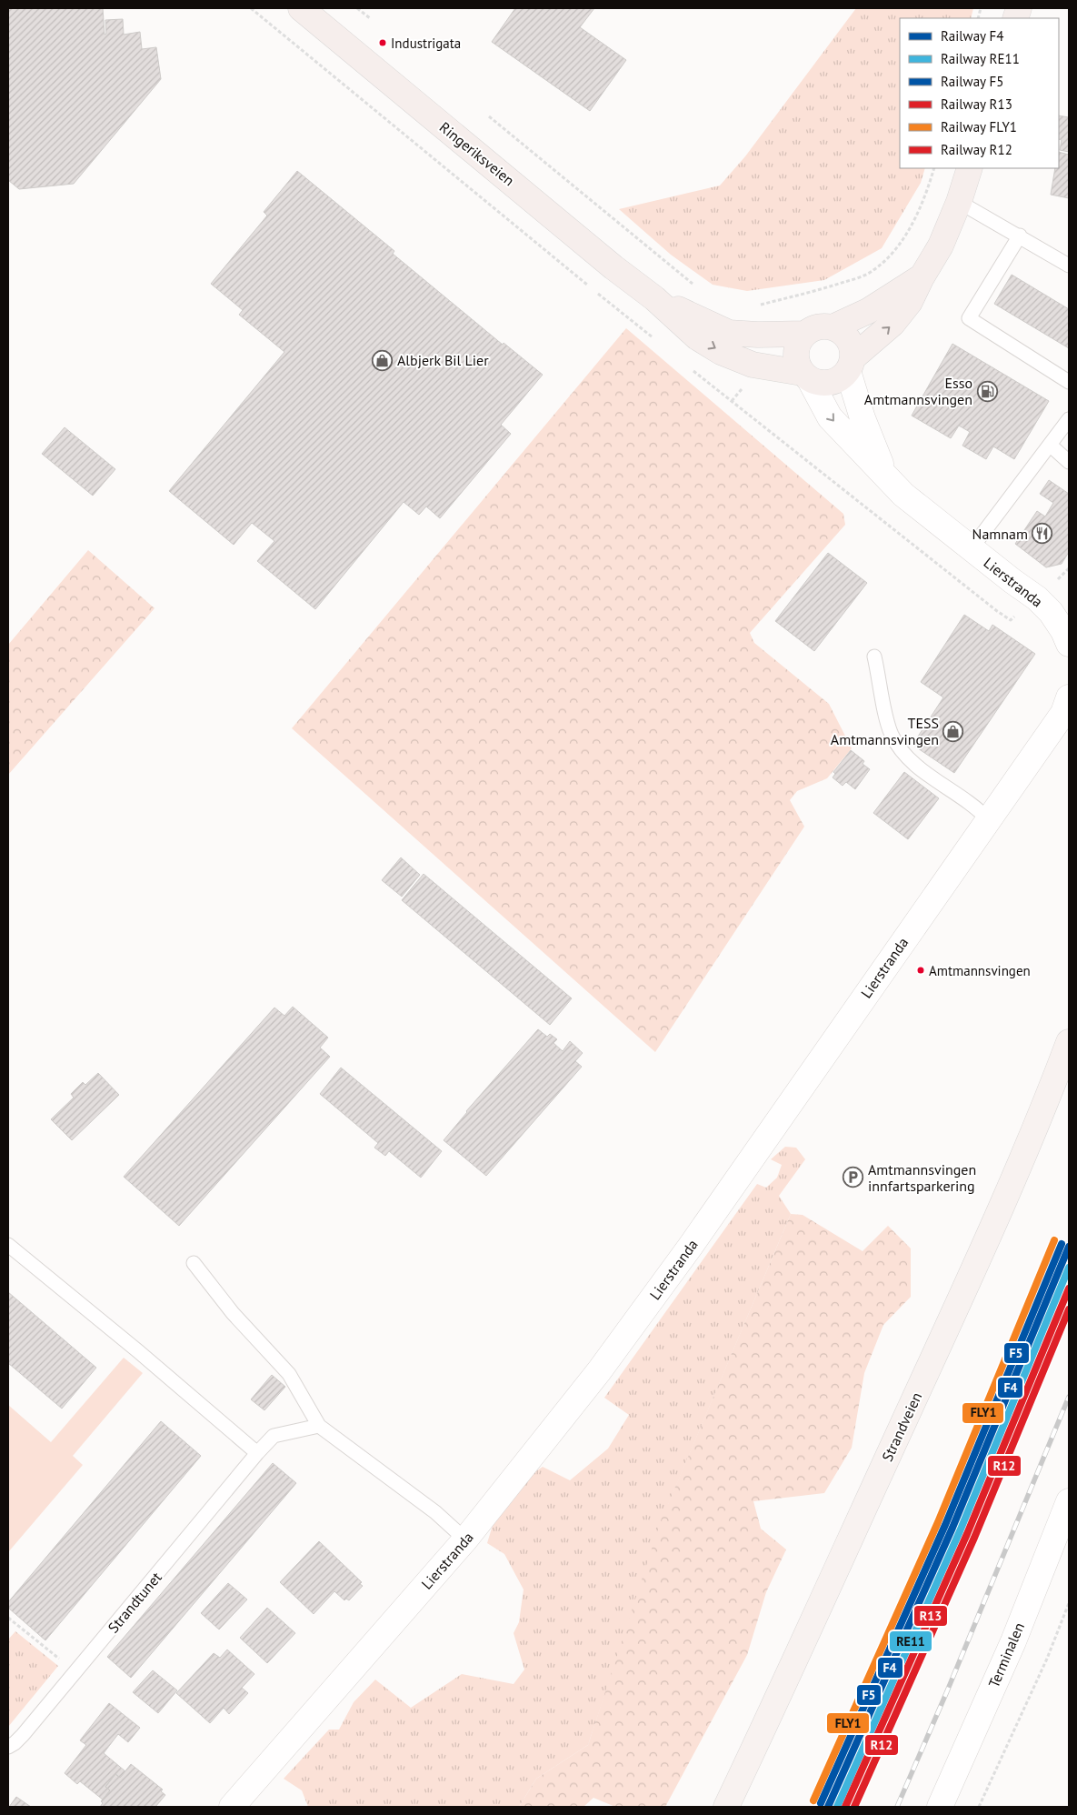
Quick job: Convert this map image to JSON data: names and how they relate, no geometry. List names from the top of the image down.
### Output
{
  "streets": {
    "highway": ["Ringeriksveien"],
    "main road": ["Strandveien"],
    "street": ["Lierstranda", "Terminalen"],
    "lane": ["Strandtunet"]
  },
  "crossings": [
    ["Ringeriksveien", "Lierstranda"]
  ],
  "places": {
    "other": ["Industrigata", "Amtmannsvingen"],
    "shop": ["Albjerk Bil Lier", "TESS Amtmannsvingen"],
    "fuel station": ["Esso Amtmannsvingen"],
    "restaurant": ["Namnam"],
    "parking": ["Amtmannsvingen innfartsparkering"]
  },
  "lines": [
    "rail line FLY1",
    "rail line F5",
    "rail line F4",
    "rail line RE11",
    "rail line R13",
    "rail line R12"
  ],
  "legend": [
    "Railway F4",
    "Railway RE11",
    "Railway F5",
    "Railway R13",
    "Railway FLY1",
    "Railway R12"
  ]
}
